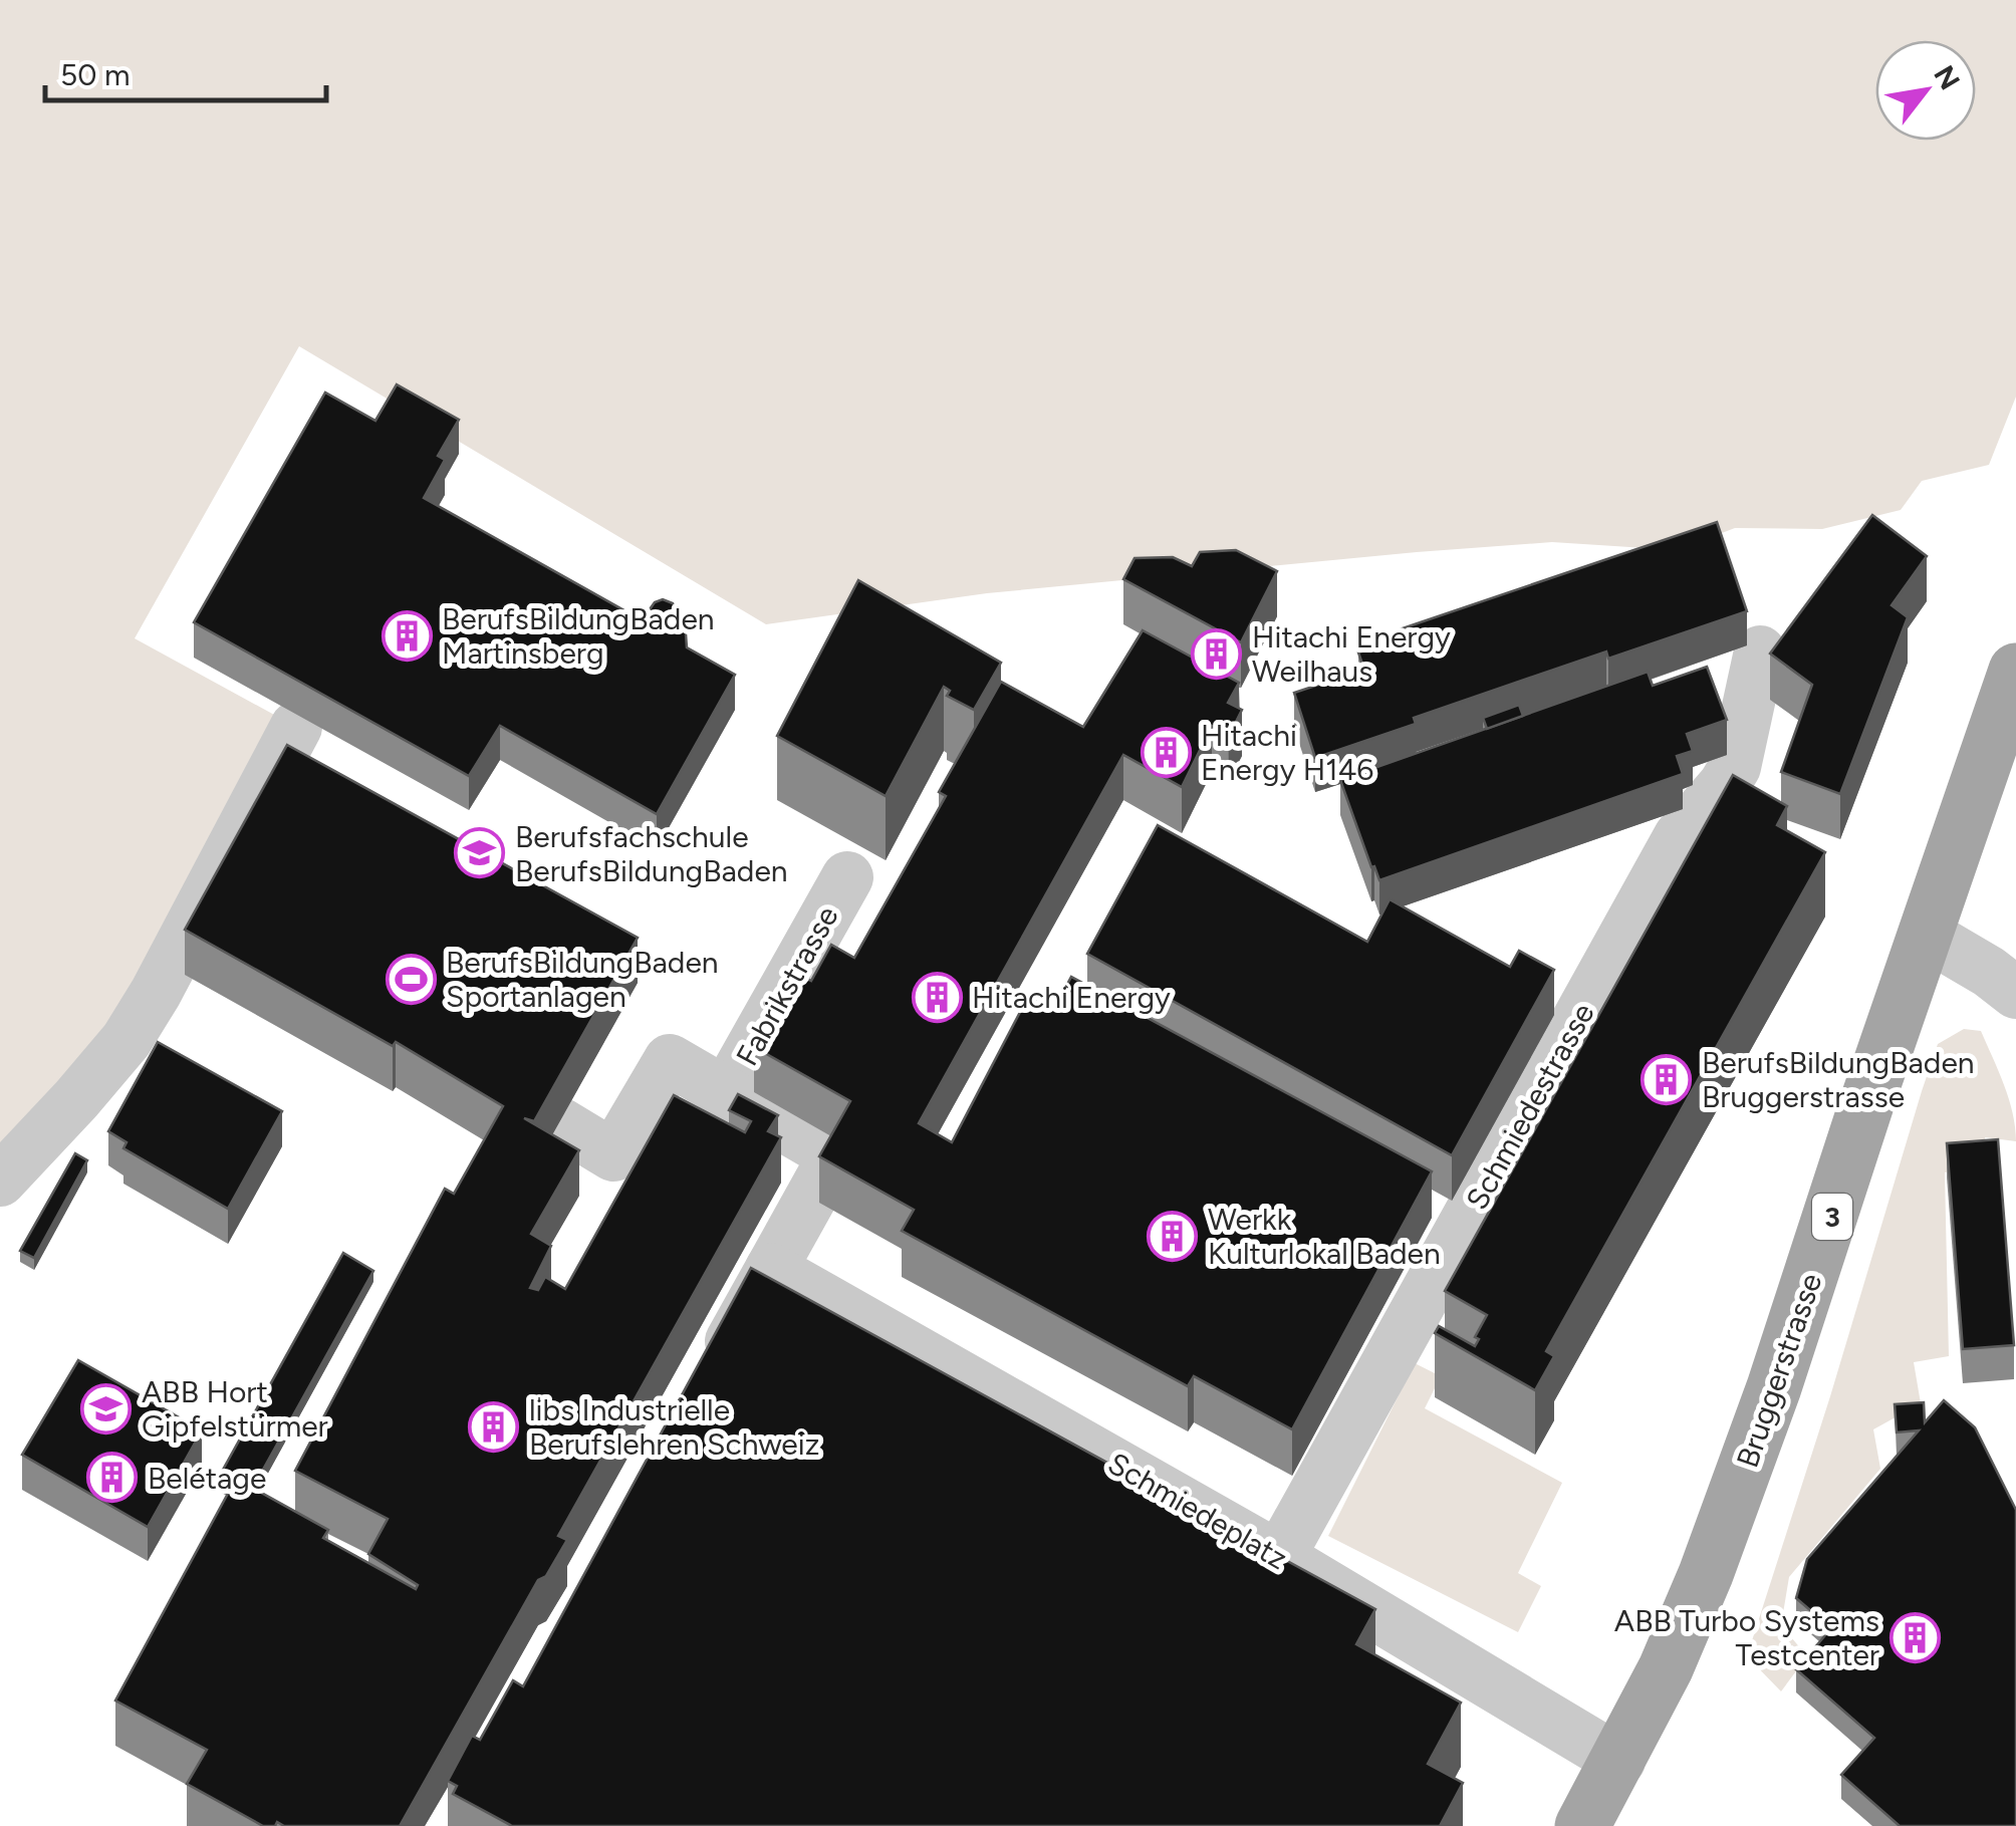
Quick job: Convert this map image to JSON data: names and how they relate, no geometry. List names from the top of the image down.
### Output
{
  "streets": {
    "main road": ["3", "Bruggerstrasse"],
    "street": ["Fabrikstrasse", "Schmiedestrasse", "Schmiedeplatz"]
  },
  "crossings": [
    ["Fabrikstrasse", "Schmiedeplatz"],
    ["Schmiedestrasse", "Schmiedeplatz"],
    ["Bruggerstrasse", "Schmiedeplatz"]
  ],
  "places": {
    "building": [
      "BerufsBildungBaden Martinsberg",
      "Hitachi Energy Weilhaus",
      "Hitachi Energy H146",
      "Hitachi Energy",
      "BerufsBildungBaden Bruggerstrasse",
      "Werkk Kulturlokal Baden",
      "libs Industrielle Berufslehren Schweiz",
      "Belétage",
      "ABB Turbo Systems Testcenter"
    ],
    "school or university": ["Berufsfachschule BerufsBildungBaden", "ABB Hort Gipfelstürmer"],
    "sports": ["BerufsBildungBaden Sportanlagen"]
  },
  "scale_bar": "50 m",
  "north": "top right"
}
